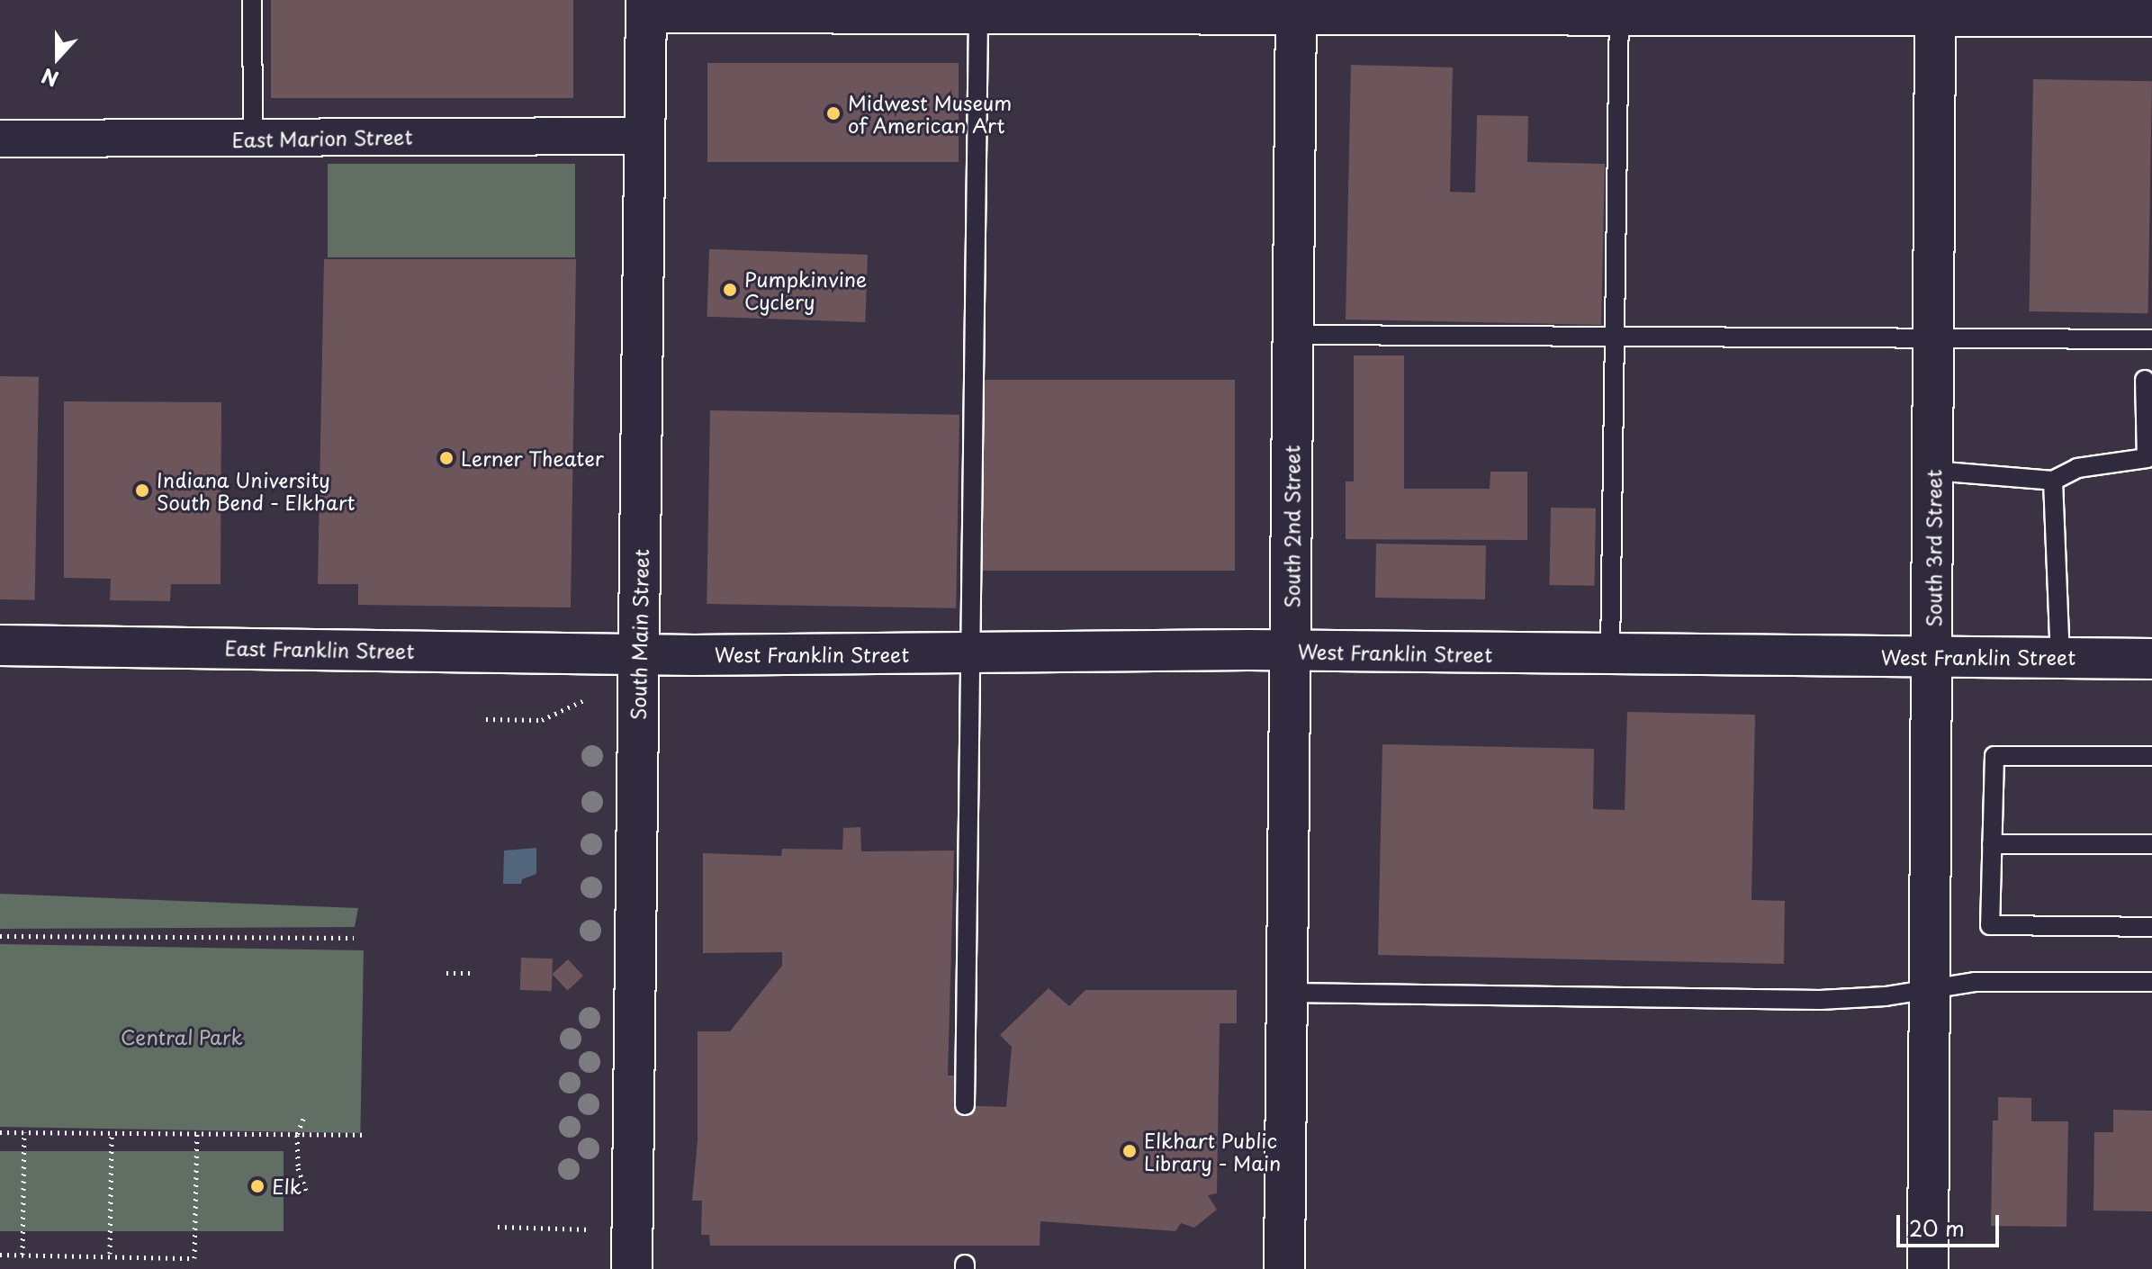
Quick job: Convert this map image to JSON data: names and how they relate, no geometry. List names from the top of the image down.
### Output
{
  "streets": {
    "main road": [
      "South 2nd Street",
      "South 3rd Street",
      "South Main Street",
      "East Franklin Street",
      "West Franklin Street"
    ],
    "street": ["East Marion Street"]
  },
  "crossings": [
    ["East Marion Street", "South Main Street"],
    ["South 2nd Street", "West Franklin Street"],
    ["South 3rd Street", "West Franklin Street"],
    ["South Main Street", "East Franklin Street"],
    ["South Main Street", "West Franklin Street"],
    ["East Franklin Street", "West Franklin Street"]
  ],
  "parks": ["Central Park"],
  "places": [
    "Midwest Museum of American Art",
    "Pumpkinvine Cyclery",
    "Lerner Theater",
    "Indiana University South Bend - Elkhart",
    "Elkhart Public Library - Main",
    "Elk"
  ],
  "scale_bar": "20 m",
  "north": "bottom"
}
